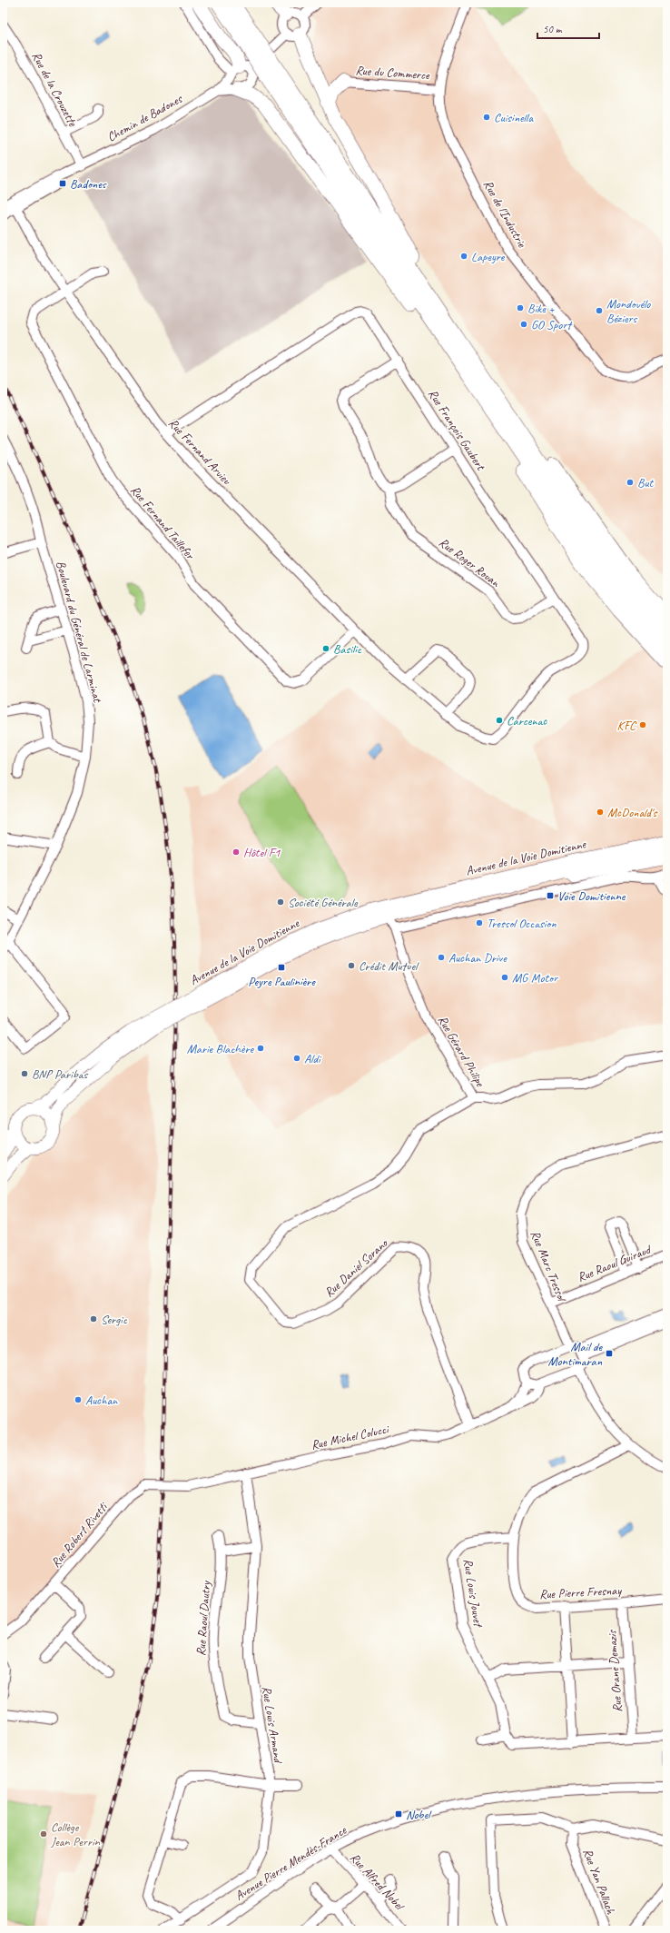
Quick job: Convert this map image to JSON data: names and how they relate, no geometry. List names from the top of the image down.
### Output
{
  "streets": {
    "main road": ["Avenue de la Voie Domitienne"],
    "street": [
      "Rue du Commerce",
      "Rue de la Crouzette",
      "Chemin de Badones",
      "Rue de l'Industrie",
      "Rue François Gaubert",
      "Rue Fernand Arvieu",
      "Rue Fernand Taillefer",
      "Rue Roger Rouan",
      "Boulevard du Général de Larminat",
      "Rue Gérard Philipe",
      "Rue Raoul Guiraud",
      "Rue Marc Tressol",
      "Rue Daniel Sorano",
      "Rue Michel Colucci",
      "Rue Robert Rivetti",
      "Rue Louis Jouvet",
      "Rue Pierre Fresnay",
      "Rue Raoul Dautry",
      "Rue Orane Demazis",
      "Rue Louis Armand",
      "Avenue Pierre Mendès-France",
      "Rue Alfred Nobel",
      "Rue Yan Pallach"
    ]
  },
  "crossings": [
    ["Rue du Commerce", "Rue de l'Industrie"],
    ["Rue de la Crouzette", "Chemin de Badones"],
    ["Chemin de Badones", "Rue Fernand Arvieu"],
    ["Rue François Gaubert", "Rue Fernand Arvieu"],
    ["Rue François Gaubert", "Rue Roger Rouan"],
    ["Rue Fernand Arvieu", "Rue Fernand Taillefer"],
    ["Rue Gérard Philipe", "Rue Daniel Sorano"],
    ["Rue Raoul Guiraud", "Rue Marc Tressol"],
    ["Rue Daniel Sorano", "Rue Michel Colucci"],
    ["Rue Michel Colucci", "Rue Robert Rivetti"],
    ["Rue Michel Colucci", "Rue Louis Armand"],
    ["Rue Louis Jouvet", "Rue Pierre Fresnay"],
    ["Rue Pierre Fresnay", "Rue Orane Demazis"],
    ["Rue Raoul Dautry", "Rue Louis Armand"],
    ["Avenue Pierre Mendès-France", "Rue Alfred Nobel"]
  ],
  "places": {
    "other": [
      "Cuisinella",
      "Lapeyre",
      "Bike +",
      "Mondovélo Béziers",
      "GO Sport",
      "But",
      "Basilic",
      "Carcenac",
      "KFC",
      "McDonald's",
      "Hôtel F1",
      "Société Générale",
      "Tressol Occasion",
      "Auchan Drive",
      "Crédit Mutuel",
      "MG Motor",
      "Marie Blachère",
      "Aldi",
      "BNP Paribas",
      "Sergic",
      "Auchan",
      "Collège Jean Perrin"
    ],
    "transit": [
      "Badones",
      "Voie Domitienne",
      "Peyre Paulinière",
      "Mail de Montimaran",
      "Nobel"
    ]
  },
  "scale_bar": "50 m"
}
